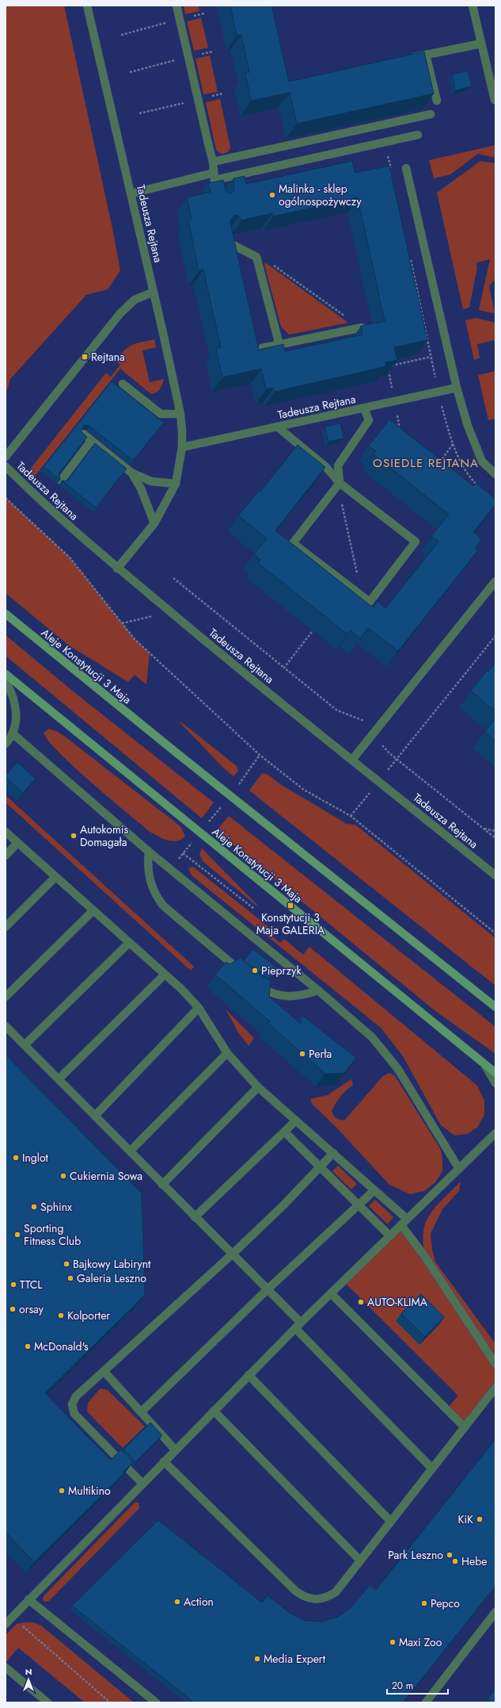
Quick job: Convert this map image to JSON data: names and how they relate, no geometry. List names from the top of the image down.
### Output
{
  "streets": {
    "main road": ["Aleje Konstytucji 3 Maja"],
    "street": ["Tadeusza Rejtana"]
  },
  "districts": ["OSIEDLE REJTANA"],
  "places": {
    "other": [
      "Malinka - sklep ogólnospożywczy",
      "Autokomis Domagała",
      "Pieprzyk",
      "Perła",
      "Inglot",
      "Cukiernia Sowa",
      "Sphinx",
      "Sporting Fitness Club",
      "Bajkowy Labirynt",
      "Galeria Leszno",
      "TTCL",
      "AUTO-KLIMA",
      "orsay",
      "Kolporter",
      "McDonald's",
      "Multikino",
      "KiK",
      "Park Leszno",
      "Hebe",
      "Action",
      "Pepco",
      "Maxi Zoo",
      "Media Expert"
    ],
    "transit": ["Rejtana", "Konstytucji 3 Maja GALERIA"]
  },
  "scale_bar": "20 m",
  "north": "top"
}
